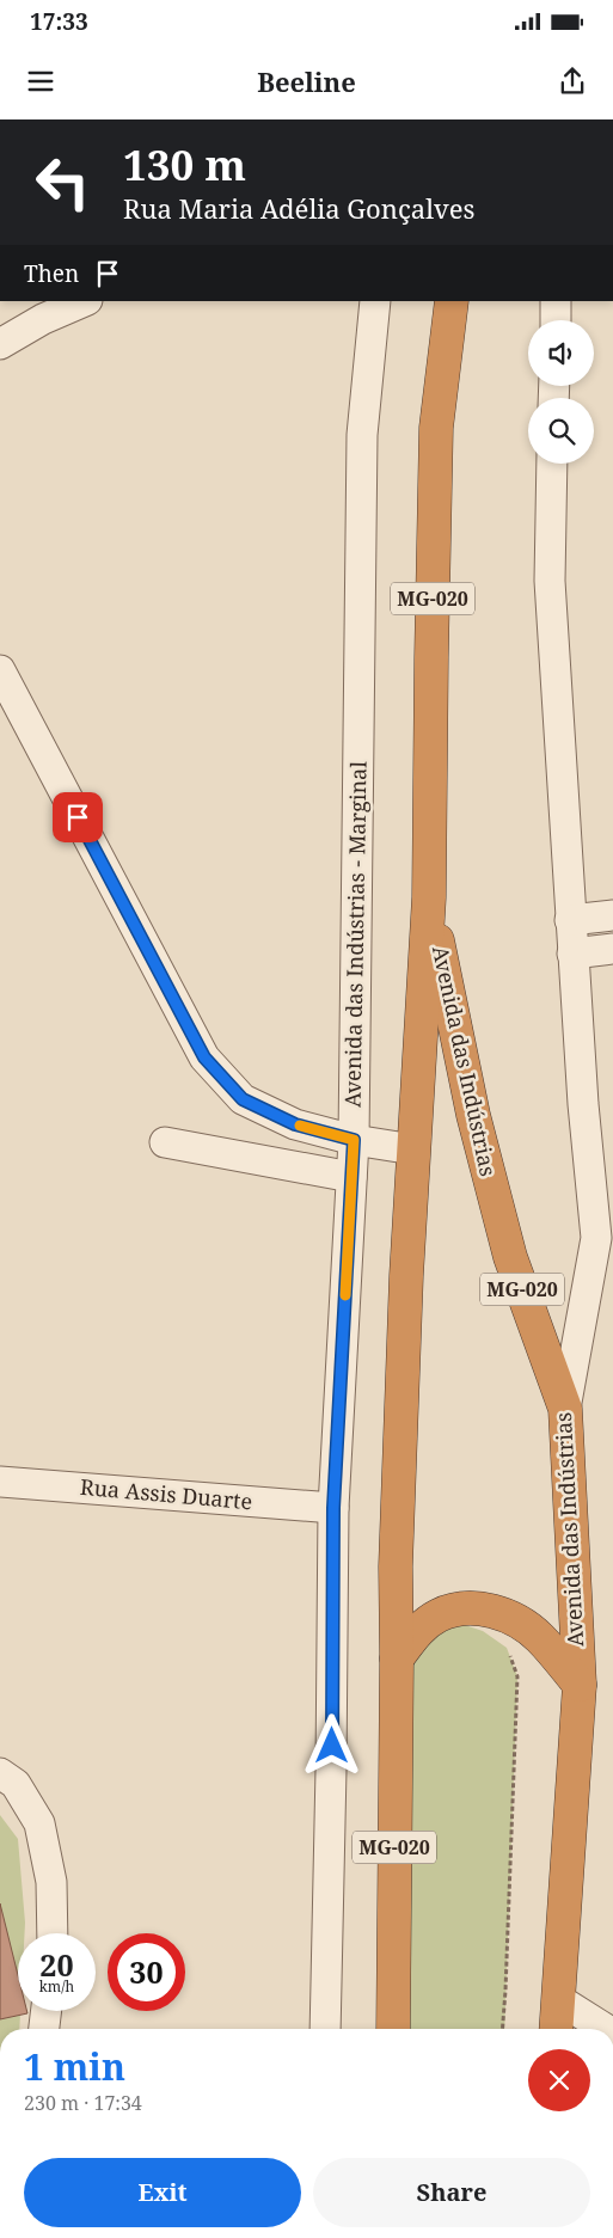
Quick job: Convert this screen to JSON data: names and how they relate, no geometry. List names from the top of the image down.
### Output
{
  "streets": {
    "highway": ["MG-020", "Avenida das Indústrias"],
    "street": ["Avenida das Indústrias - Marginal", "Rua Assis Duarte"]
  },
  "crossings": [
    ["Avenida das Indústrias - Marginal", "Rua Assis Duarte"]
  ],
  "page": {
    "status": "17:33",
    "header": "Beeline",
    "turn": ["130 m", "Rua Maria Adélia Gonçalves"],
    "then": "Then",
    "speed": "20 km/h",
    "limit": "30",
    "heading": ["1 min", "230 m · 17:34"],
    "buttons": ["Exit", "Share"]
  }
}
